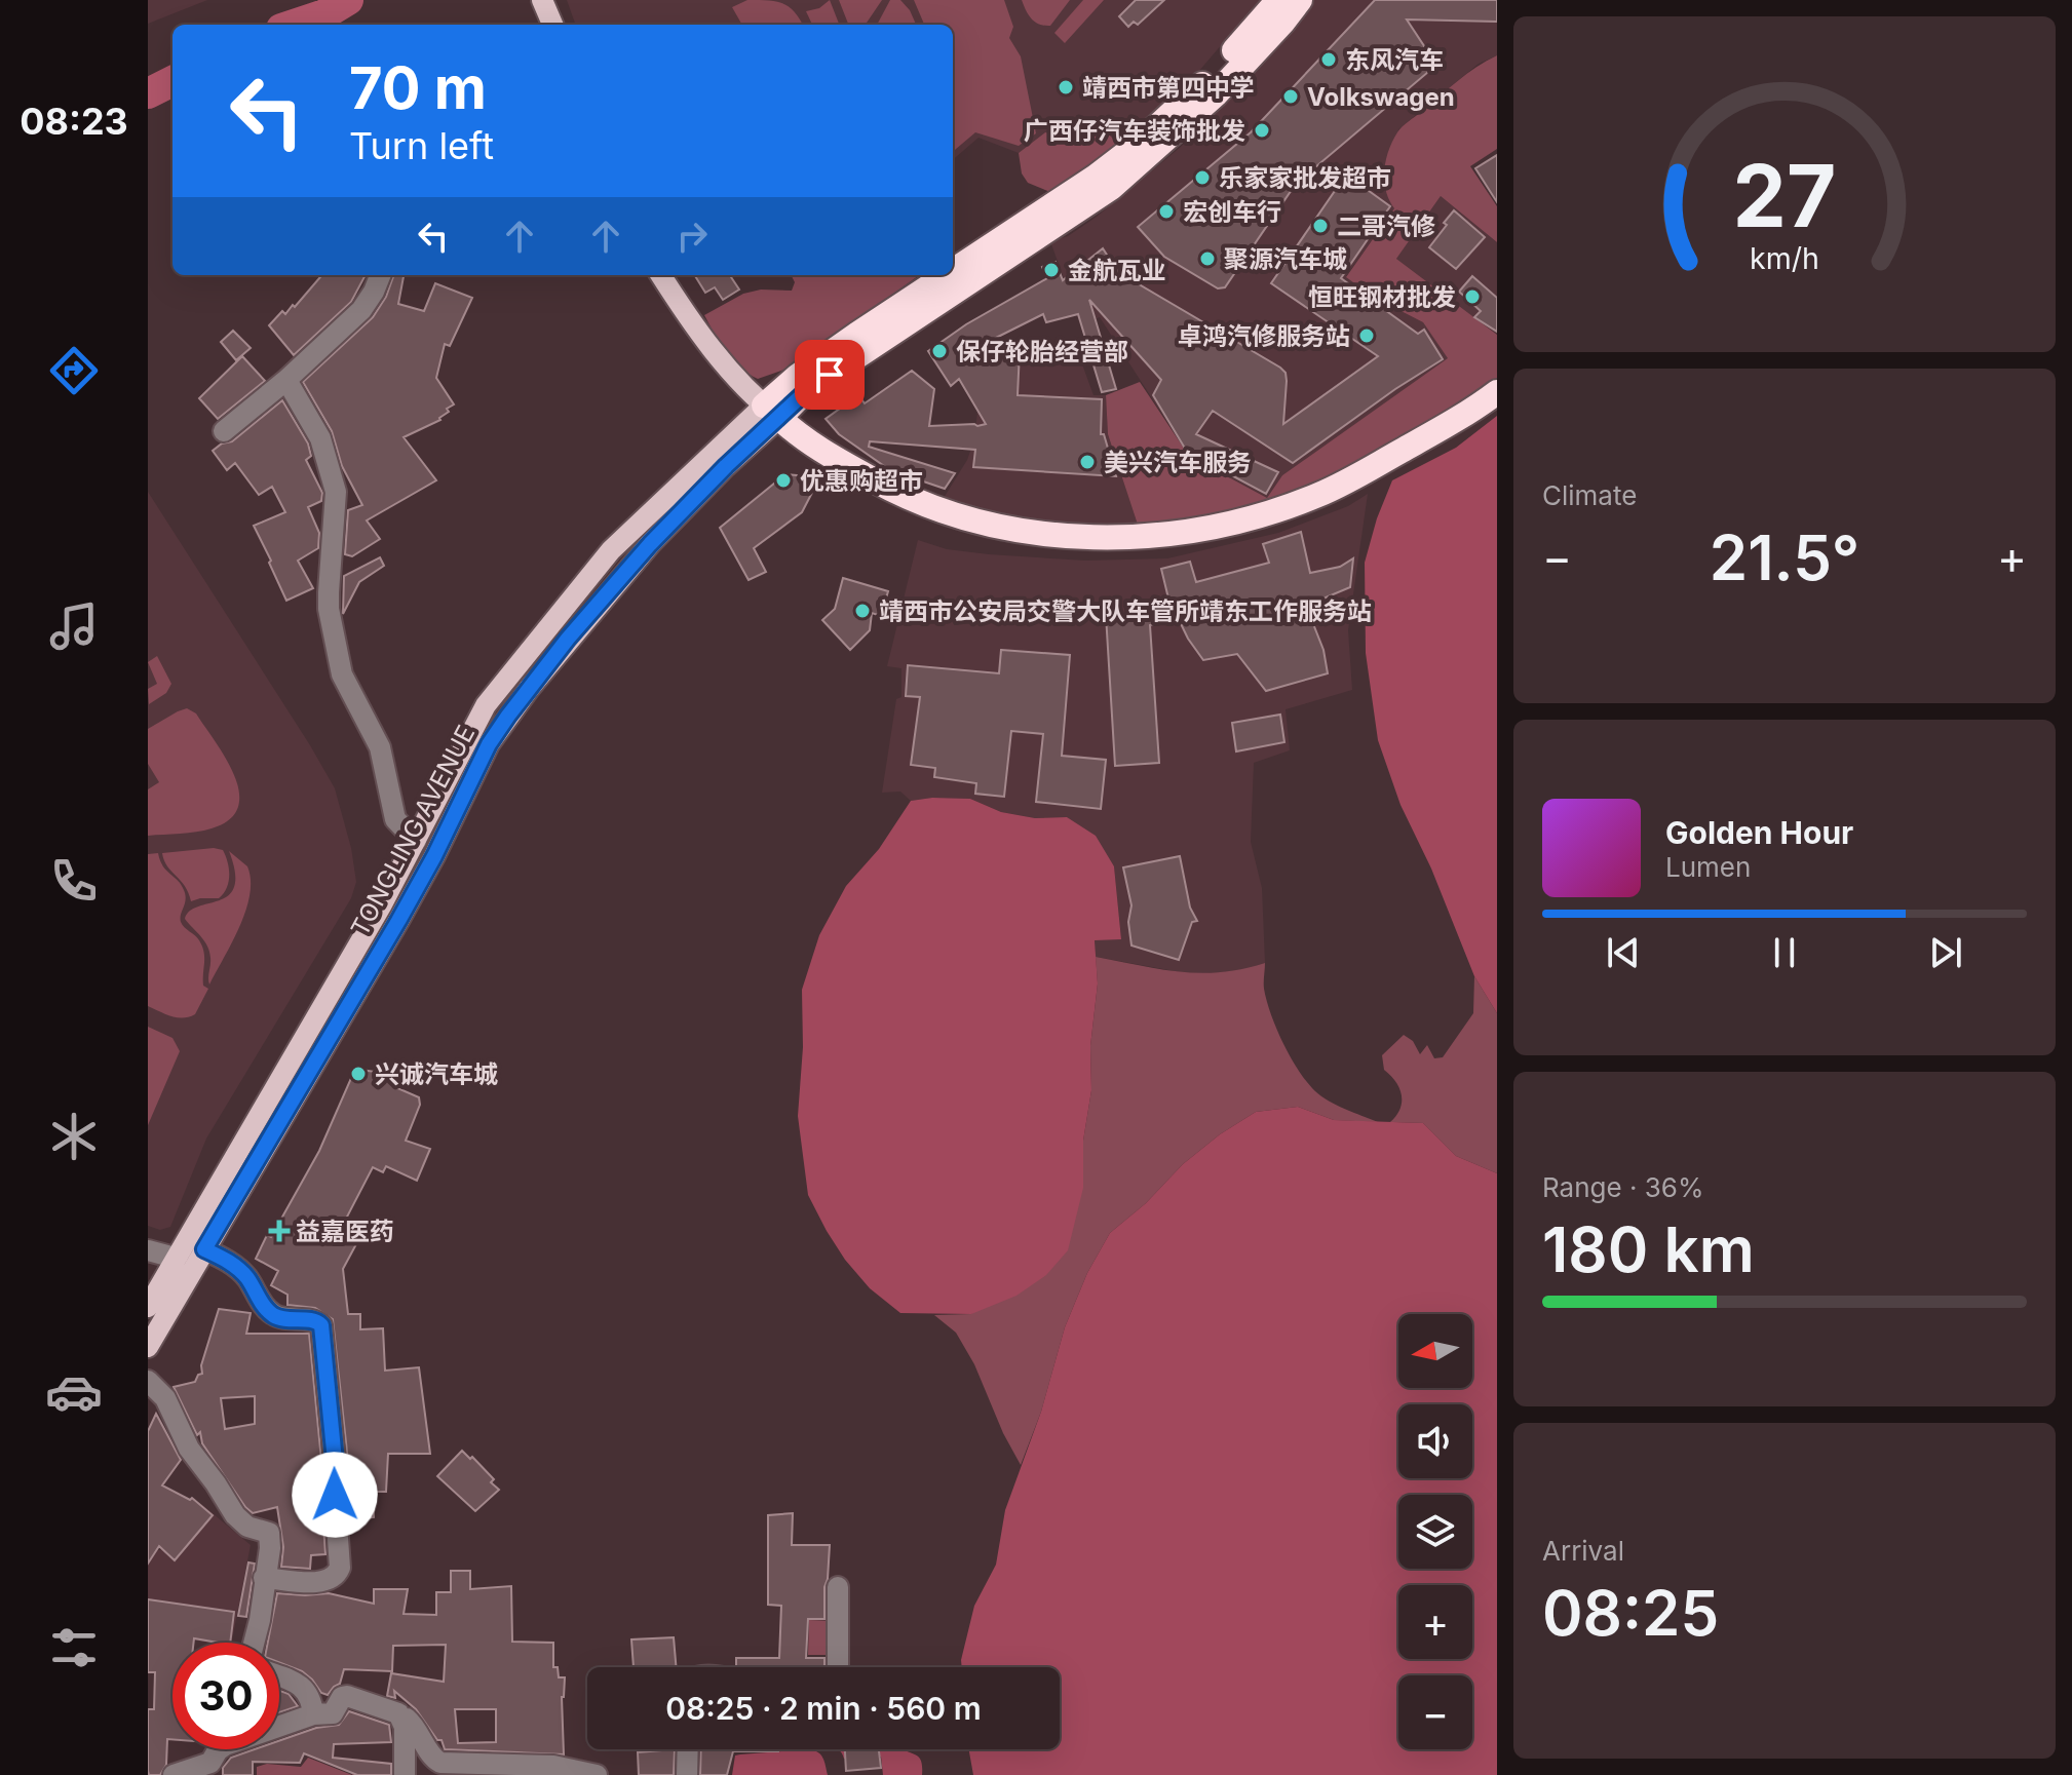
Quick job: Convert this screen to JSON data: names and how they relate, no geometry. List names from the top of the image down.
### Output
{
  "streets": {
    "highway": ["TONGLING AVENUE"]
  },
  "places": {
    "other": [
      "东风汽车",
      "靖西市第四中学",
      "Volkswagen",
      "广西仔汽车装饰批发",
      "乐家家批发超市",
      "宏创车行",
      "二哥汽修",
      "聚源汽车城",
      "金航瓦业",
      "恒旺钢材批发",
      "卓鸿汽修服务站",
      "保仔轮胎经营部",
      "美兴汽车服务",
      "优惠购超市",
      "靖西市公安局交警大队车管所靖东工作服务站",
      "兴诚汽车城"
    ],
    "health": ["益嘉医药"]
  },
  "north": "left",
  "page": {
    "tabs": "08:23",
    "turn": ["70 m", "Turn left"],
    "tile": [
      "Climate",
      ["Range · 36%", "180 km"],
      ["Arrival", "08:25"]
    ],
    "heat": ["−", "21.5°", "+"],
    "song": ["Golden Hour", "Lumen"],
    "map_buttons": ["+", "−"],
    "limit": "30",
    "trip": "08:25 · 2 min · 560 m",
    "gauge": ["27", "km/h"]
  }
}
